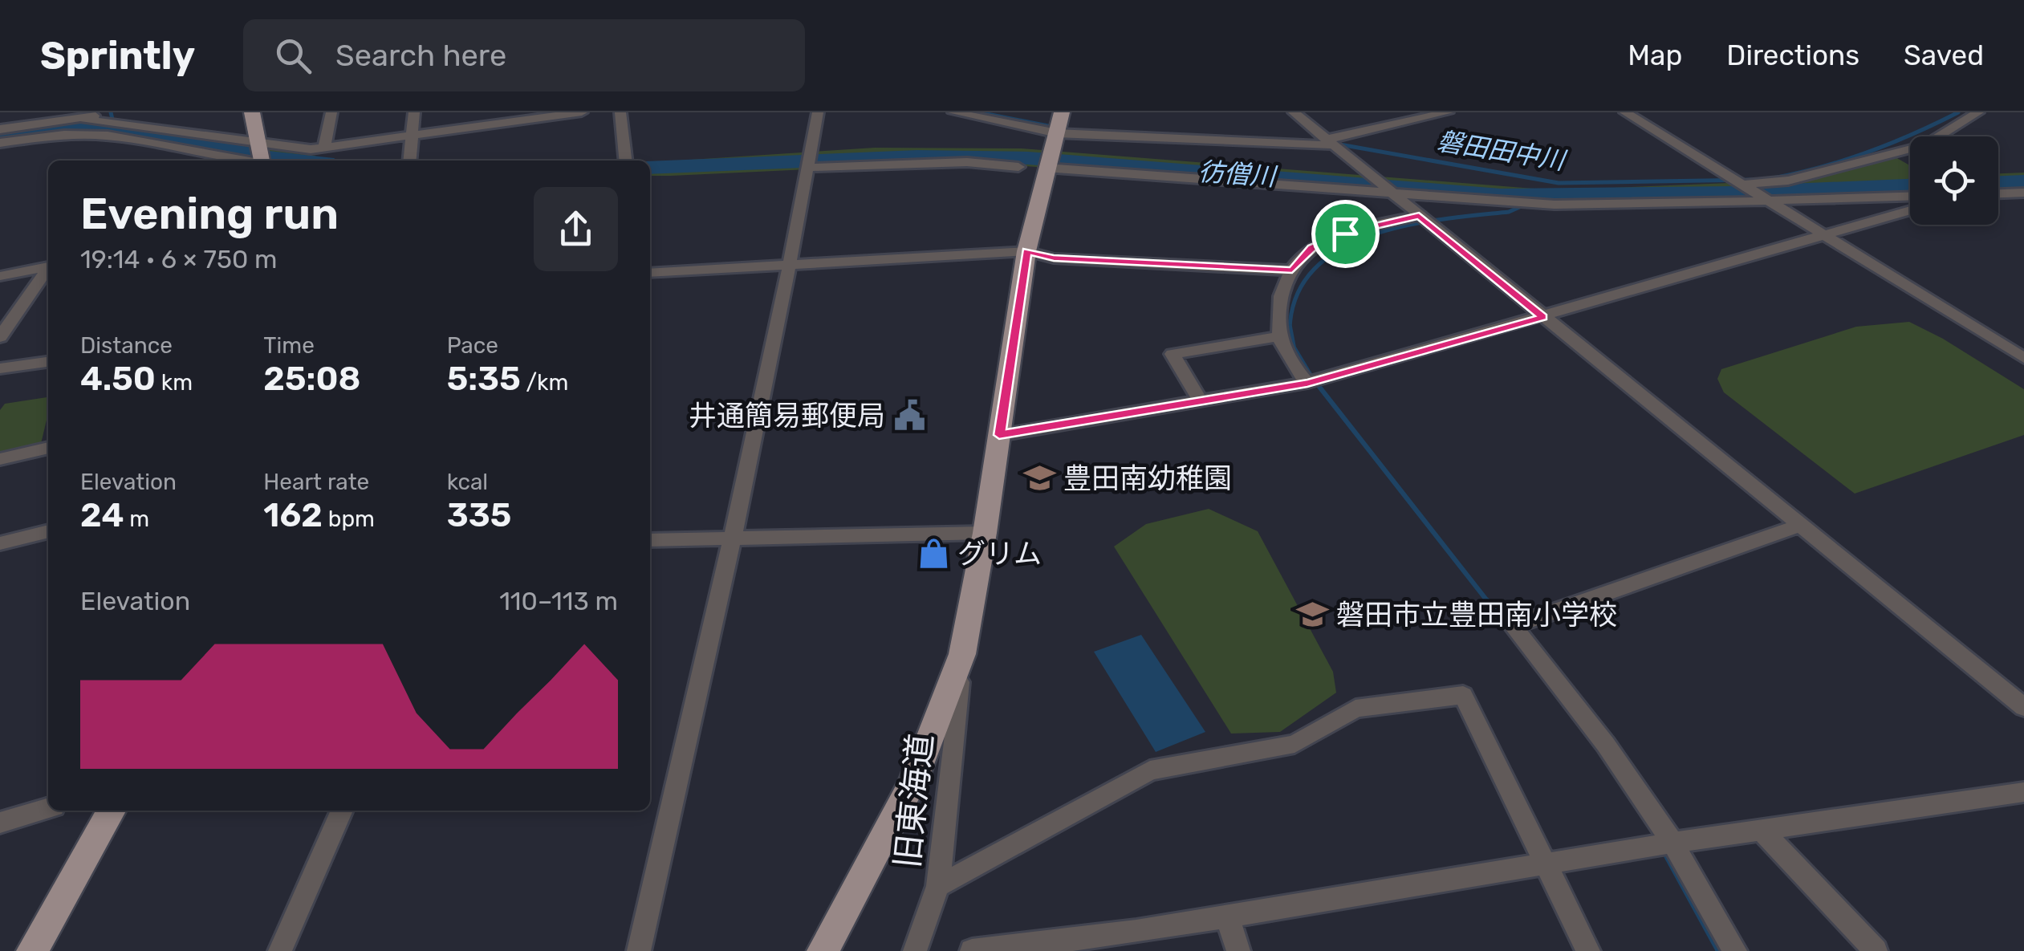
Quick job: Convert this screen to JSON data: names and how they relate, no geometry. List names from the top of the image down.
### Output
{
  "streets": {
    "street": ["旧東海道"]
  },
  "water": ["磐田田中川", "彷僧川"],
  "places": {
    "public building": ["井通簡易郵便局"],
    "school or university": ["豊田南幼稚園", "磐田市立豊田南小学校"],
    "shop": ["グリム"]
  },
  "page": {
    "header": "Sprintly",
    "search": "Search here",
    "nav": ["Map", "Directions", "Saved"],
    "heading": ["Evening run", "19:14 · 6 × 750 m"],
    "stats": [
      ["Distance", "4.50 km"],
      ["Time", "25:08"],
      ["Pace", "5:35 /km"],
      ["Elevation", "24 m"],
      ["Heart rate", "162 bpm"],
      ["kcal", "335"]
    ],
    "chart": ["Elevation", "110–113 m"]
  }
}
